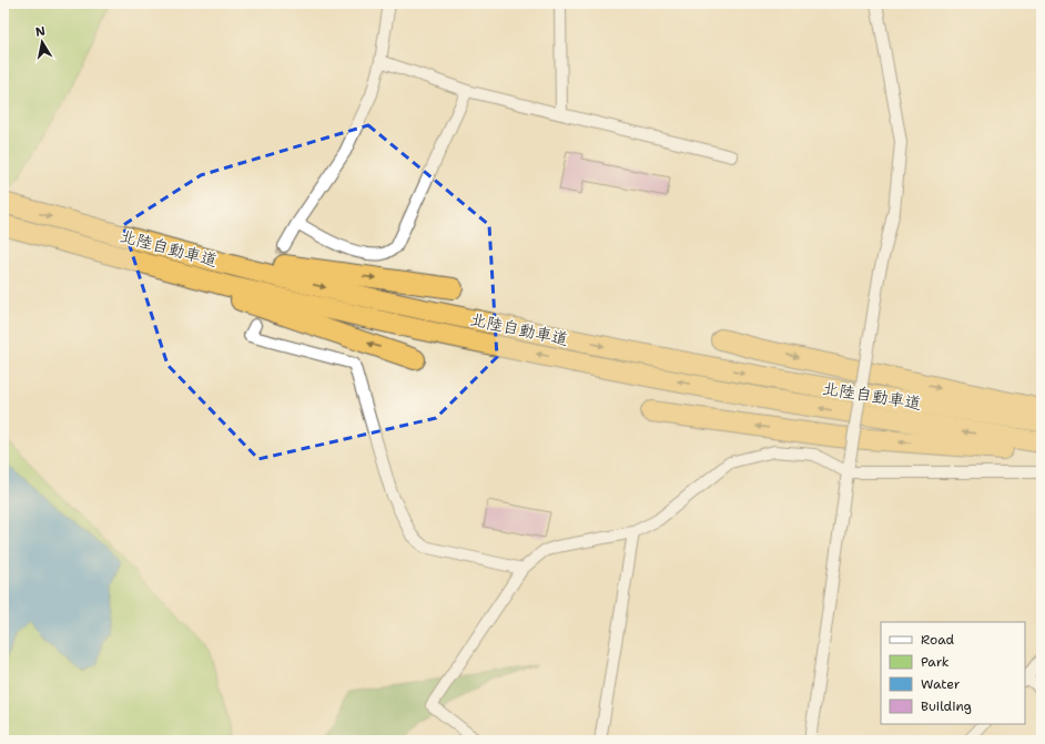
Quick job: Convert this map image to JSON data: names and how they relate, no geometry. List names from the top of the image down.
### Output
{
  "streets": {
    "highway": ["北陸自動車道"]
  },
  "legend": [
    "Road",
    "Park",
    "Water",
    "Building"
  ],
  "north": "top"
}
